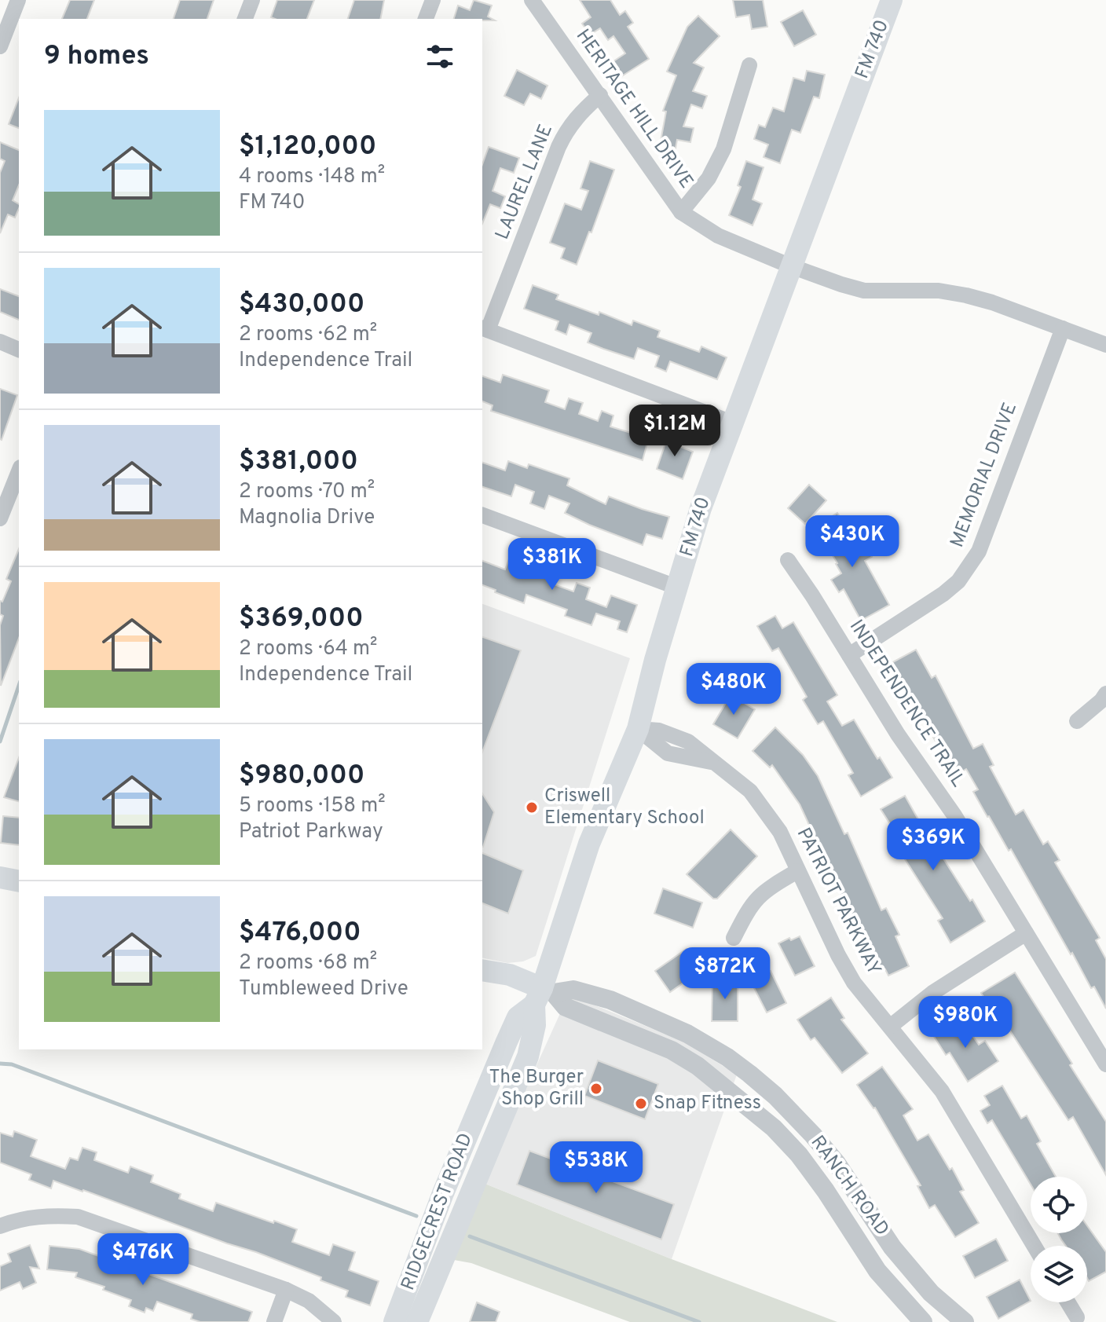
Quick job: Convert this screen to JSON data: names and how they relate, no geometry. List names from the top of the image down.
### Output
{
  "streets": {
    "main road": ["FM 740", "RIDGECREST ROAD"],
    "street": [
      "HERITAGE HILL DRIVE",
      "LAUREL LANE",
      "MEMORIAL DRIVE",
      "INDEPENDENCE TRAIL",
      "PATRIOT PARKWAY",
      "RANCH ROAD"
    ]
  },
  "crossings": [
    ["FM 740", "HERITAGE HILL DRIVE"],
    ["FM 740", "PATRIOT PARKWAY"],
    ["FM 740", "RANCH ROAD"],
    ["FM 740", "RIDGECREST ROAD"],
    ["HERITAGE HILL DRIVE", "LAUREL LANE"],
    ["HERITAGE HILL DRIVE", "MEMORIAL DRIVE"],
    ["MEMORIAL DRIVE", "INDEPENDENCE TRAIL"],
    ["RANCH ROAD", "RIDGECREST ROAD"]
  ],
  "places": ["Criswell Elementary School", "The Burger Shop Grill", "Snap Fitness"],
  "page": {
    "heading": "9 homes",
    "list": [
      {
        "name": "$1,120,000",
        "note": "4 rooms · 148 m² · FM 740"
      },
      {
        "name": "$430,000",
        "note": "2 rooms · 62 m² · Independence Trail"
      },
      {
        "name": "$381,000",
        "note": "2 rooms · 70 m² · Magnolia Drive"
      },
      {
        "name": "$369,000",
        "note": "2 rooms · 64 m² · Independence Trail"
      },
      {
        "name": "$980,000",
        "note": "5 rooms · 158 m² · Patriot Parkway"
      },
      {
        "name": "$476,000",
        "note": "2 rooms · 68 m² · Tumbleweed Drive"
      }
    ],
    "price": [
      "$1.12M",
      "$430K",
      "$381K",
      "$480K",
      "$369K",
      "$872K",
      "$980K",
      "$538K",
      "$476K"
    ]
  }
}
